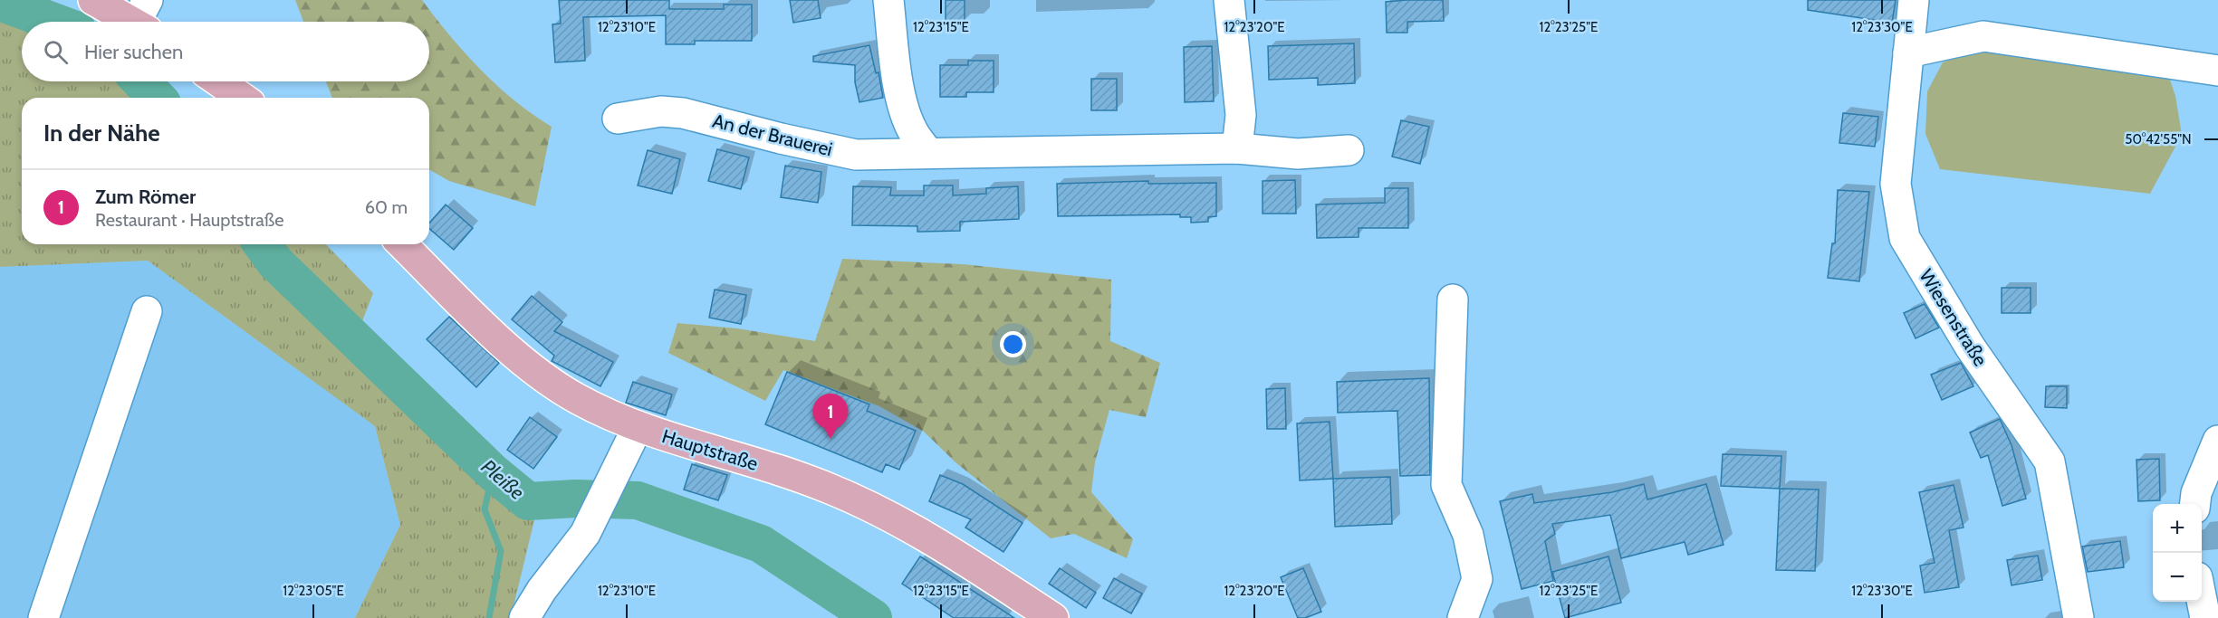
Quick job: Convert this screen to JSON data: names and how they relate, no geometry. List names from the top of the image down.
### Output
{
  "streets": {
    "main road": ["Hauptstraße"],
    "street": ["An der Brauerei", "Wiesenstraße"]
  },
  "water": ["Pleiße"],
  "page": {
    "search": "Hier suchen",
    "heading": "In der Nähe",
    "list": [
      {
        "mark": "1",
        "name": "Zum Römer",
        "note": "Restaurant · Hauptstraße",
        "value": "60 m"
      }
    ],
    "pins": "1",
    "map_buttons": ["+", "−"]
  },
  "coordinates": [
    "12°23'10\"E",
    "12°23'15\"E",
    "12°23'20\"E",
    "12°23'25\"E",
    "12°23'30\"E",
    "50°42'55\"N",
    "12°23'05\"E"
  ]
}
